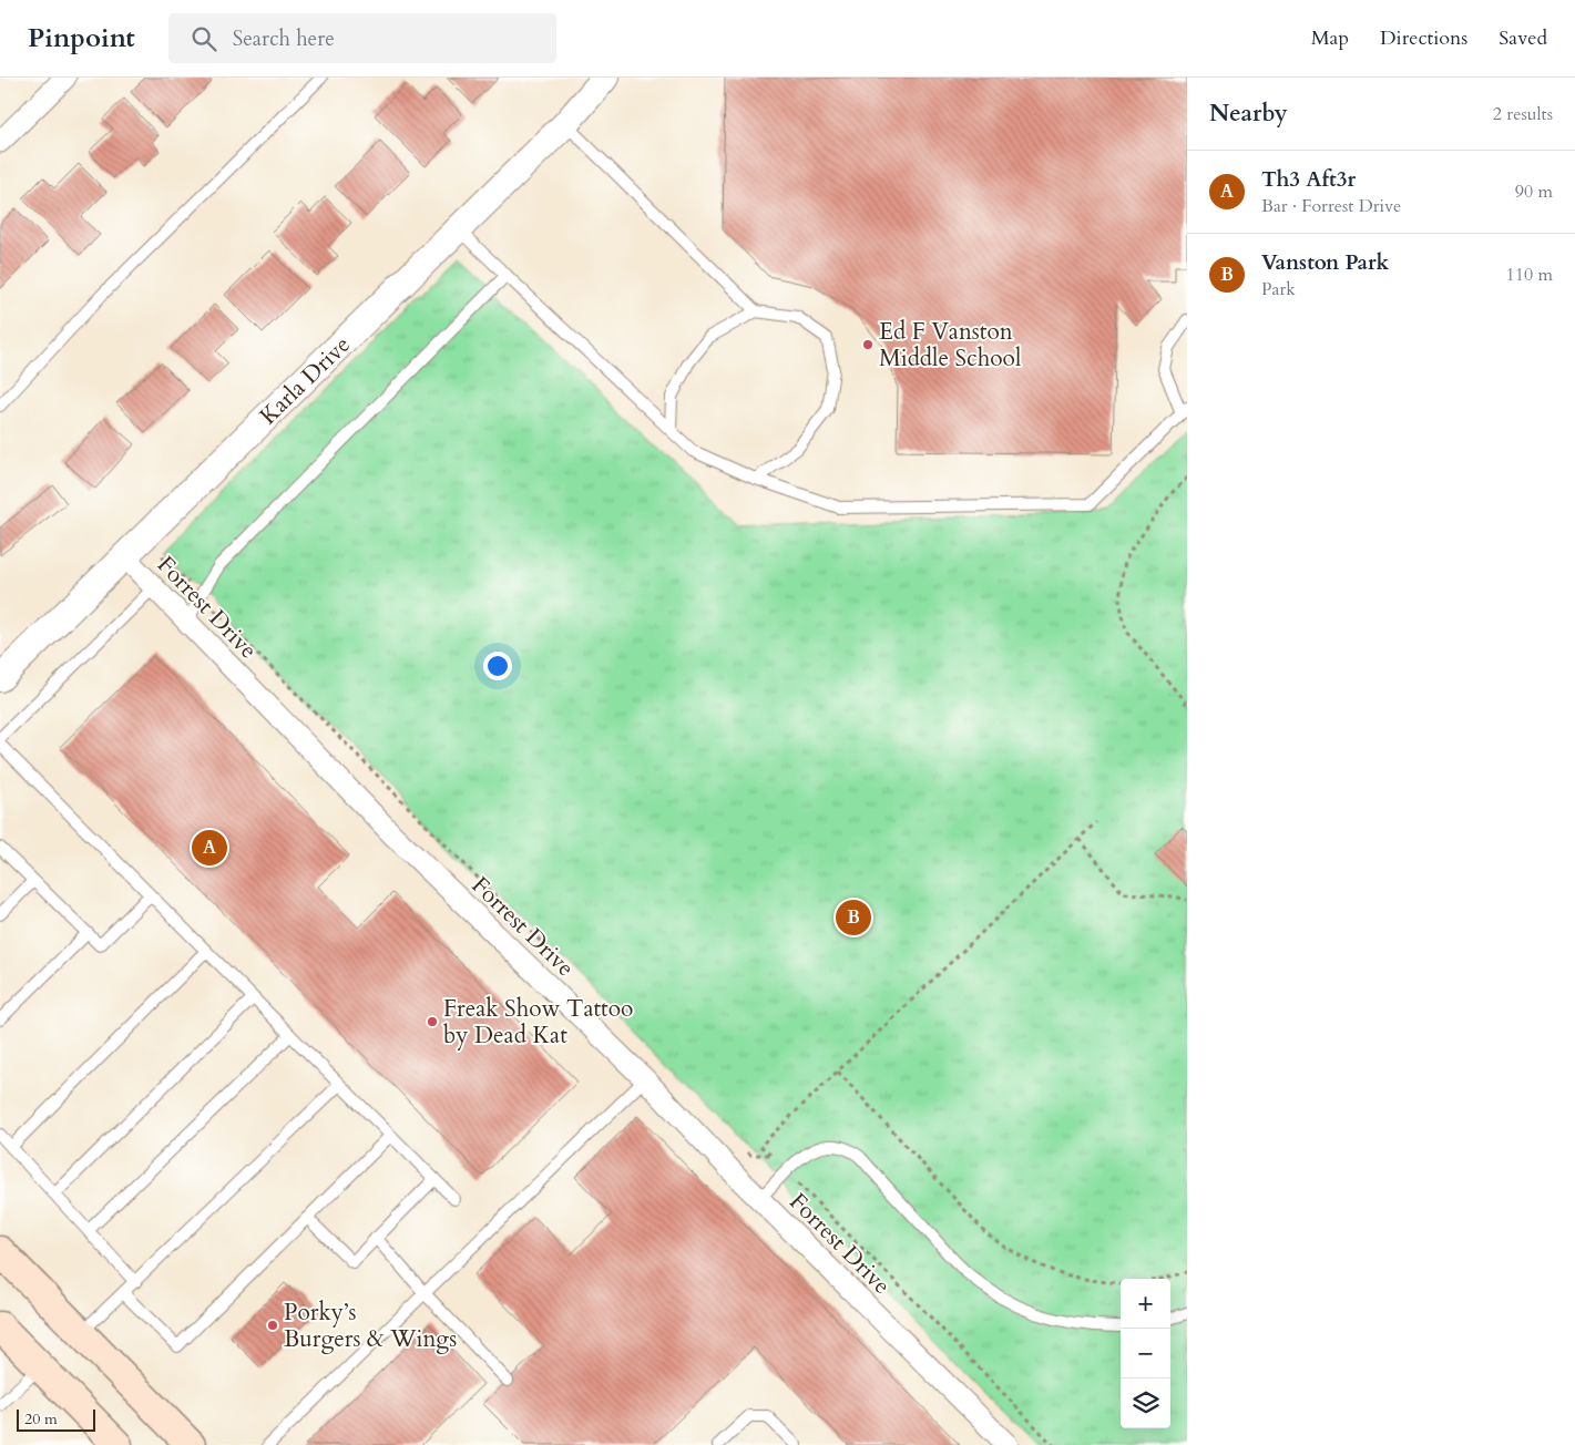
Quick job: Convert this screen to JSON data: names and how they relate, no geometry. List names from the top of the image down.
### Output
{
  "streets": {
    "street": ["Karla Drive", "Forrest Drive"]
  },
  "crossings": [
    ["Karla Drive", "Forrest Drive"]
  ],
  "places": ["Ed F Vanston Middle School", "Freak Show Tattoo by Dead Kat", "Porky’s Burgers & Wings"],
  "scale_bar": "20 m",
  "page": {
    "header": "Pinpoint",
    "search": "Search here",
    "nav": ["Map", "Directions", "Saved"],
    "heading": ["Nearby", "2 results"],
    "list": [
      {
        "mark": "A",
        "name": "Th3 Aft3r",
        "note": "Bar · Forrest Drive",
        "value": "90 m"
      },
      {
        "mark": "B",
        "name": "Vanston Park",
        "note": "Park",
        "value": "110 m"
      }
    ],
    "pins": ["A", "B"],
    "map_buttons": ["+", "−"],
    "scale": "20 m"
  }
}
